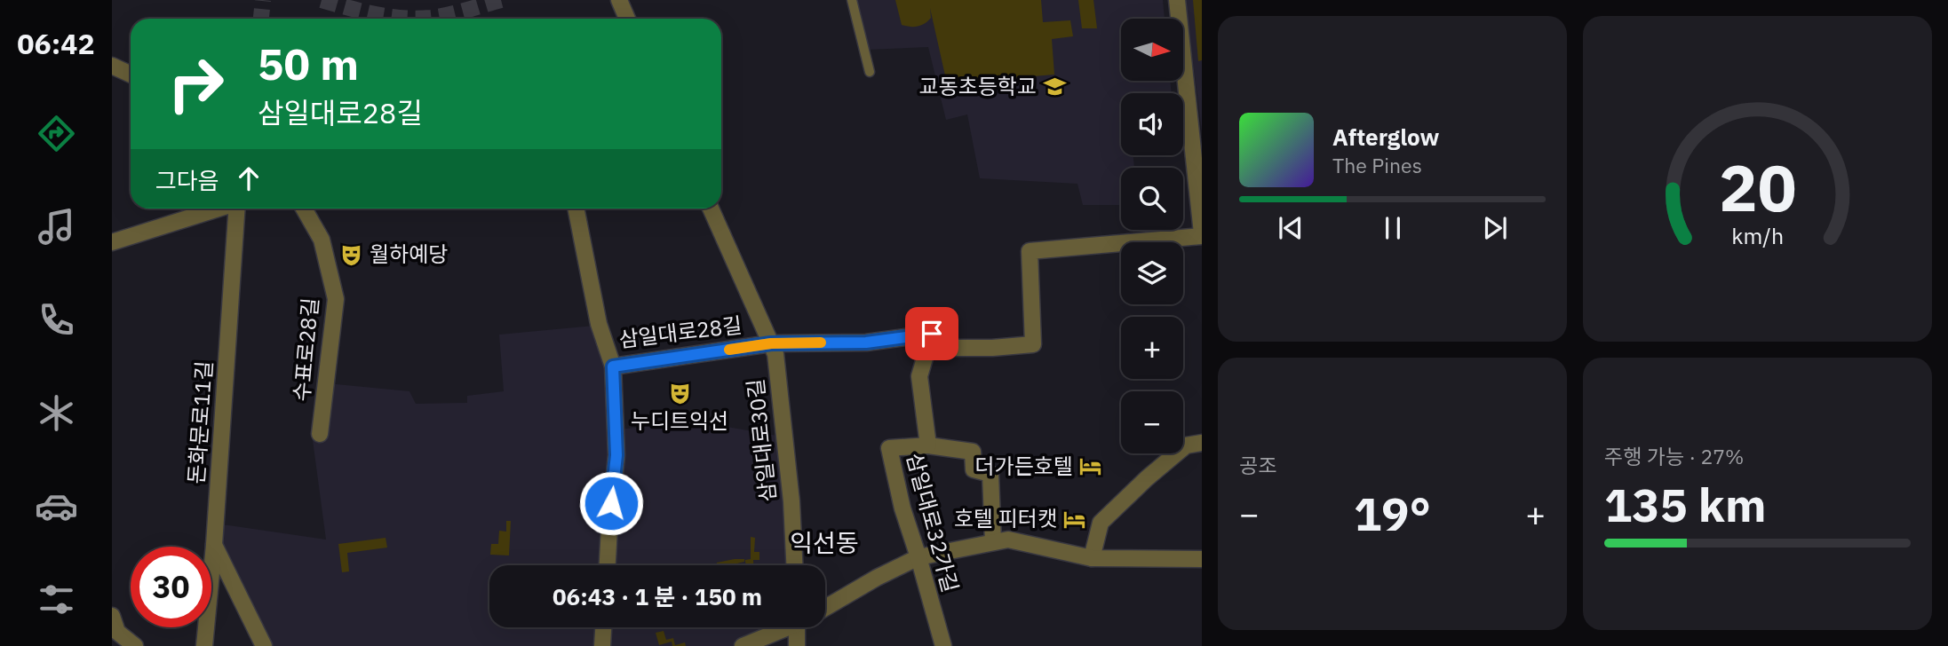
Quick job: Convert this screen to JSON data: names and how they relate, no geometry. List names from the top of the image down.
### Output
{
  "streets": {
    "street": [
      "삼일대로28길",
      "수표로28길",
      "돈화문로11길",
      "삼일대로30길",
      "삼일대로32가길"
    ]
  },
  "crossings": [
    ["삼일대로28길", "삼일대로30길"],
    ["삼일대로28길", "삼일대로32가길"]
  ],
  "districts": ["익선동"],
  "places": {
    "school or university": ["교동초등학교"],
    "theatre": ["월하예당", "누디트익선"],
    "hotel": ["더가든호텔", "호텔 피터캣"]
  },
  "north": "right",
  "page": {
    "tabs": "06:42",
    "map_buttons": ["+", "−"],
    "turn": ["50 m", "삼일대로28길"],
    "song": ["Afterglow", "The Pines"],
    "then": "그다음",
    "tile": [
      "공조",
      ["주행 가능 · 27%", "135 km"]
    ],
    "heat": ["−", "19°", "+"],
    "limit": "30",
    "trip": "06:43 · 1 분 · 150 m",
    "gauge": ["20", "km/h"]
  }
}
